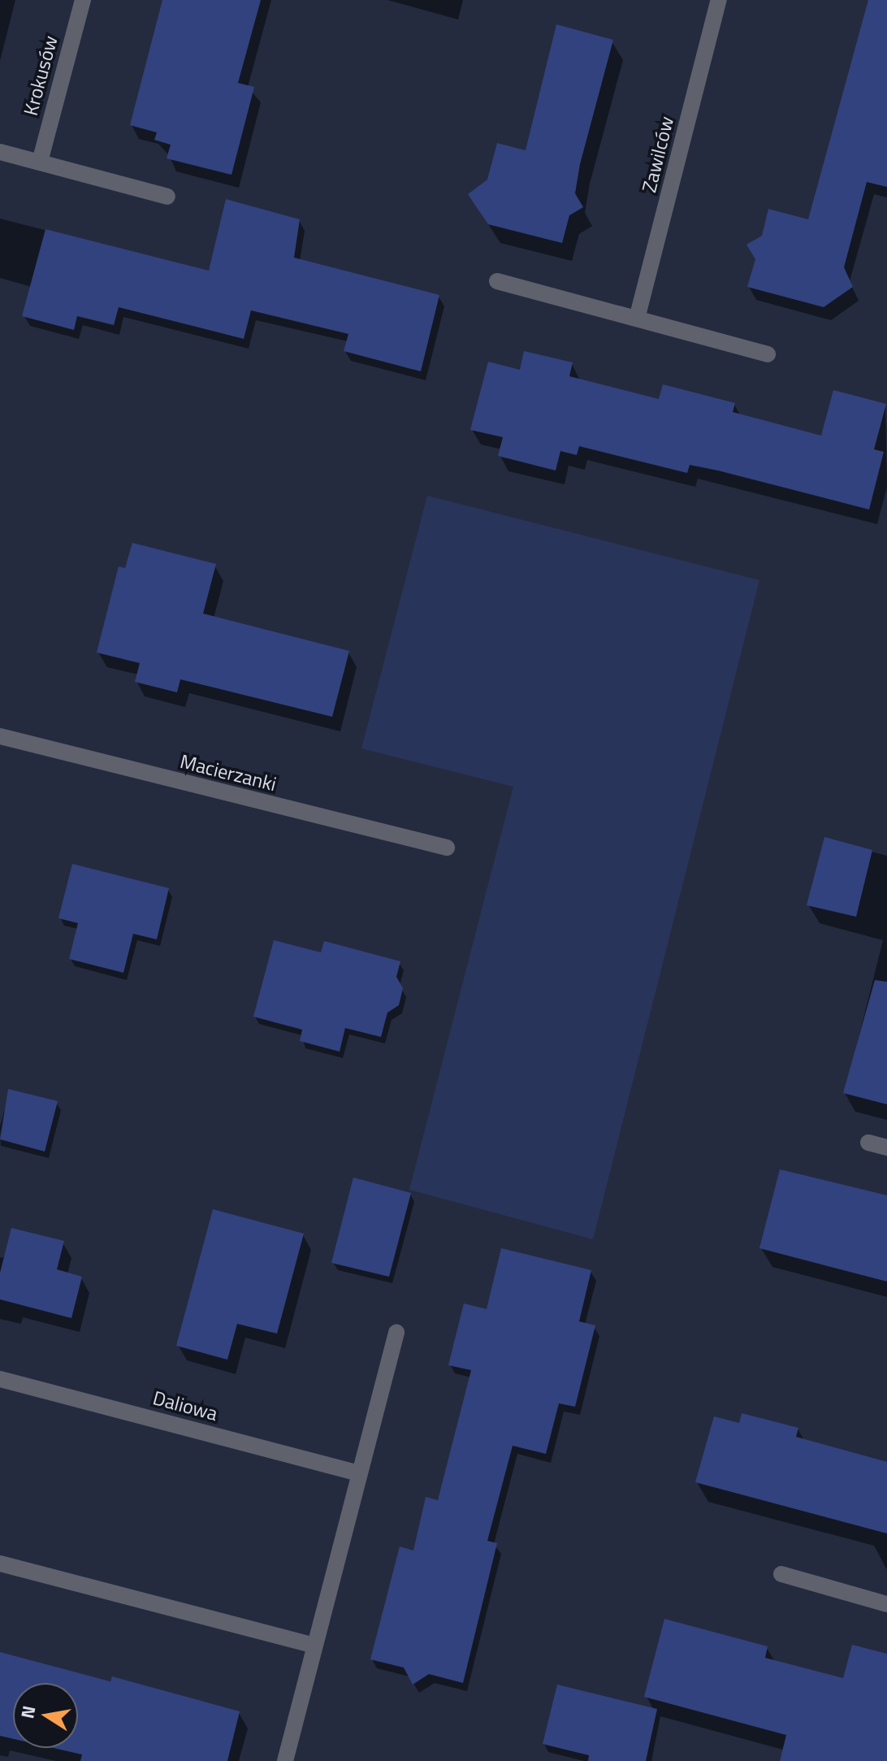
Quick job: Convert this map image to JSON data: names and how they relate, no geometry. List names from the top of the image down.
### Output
{
  "streets": {
    "street": [
      "Krokusów",
      "Zawilców",
      "Macierzanki",
      "Daliowa"
    ]
  },
  "north": "left"
}
